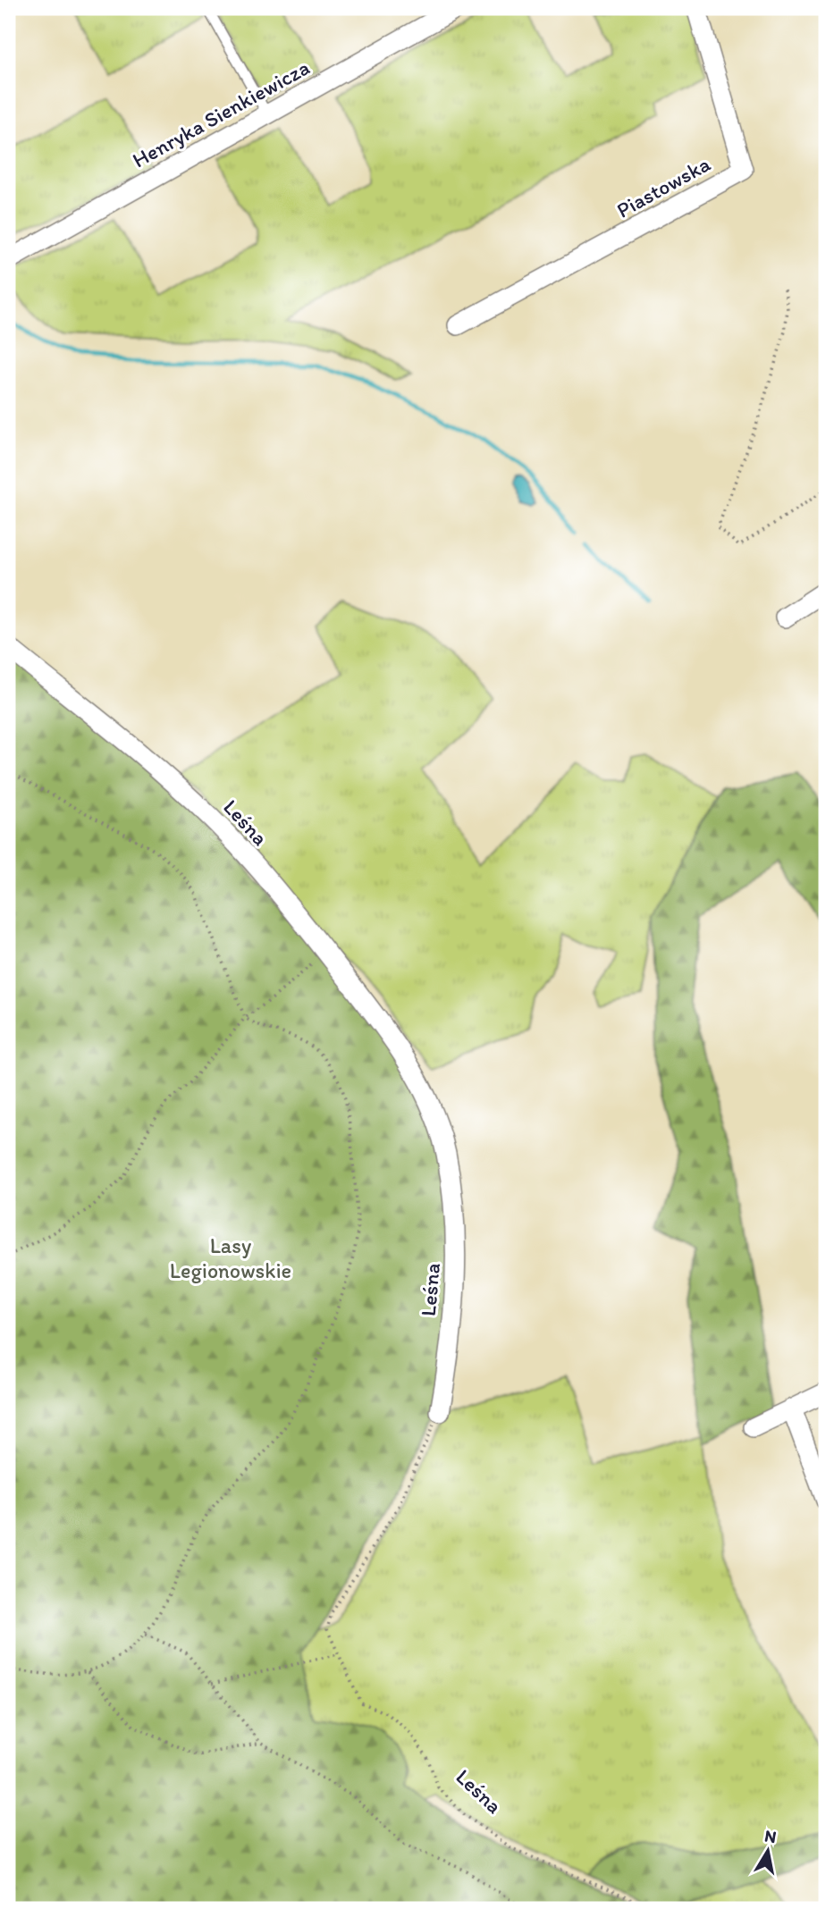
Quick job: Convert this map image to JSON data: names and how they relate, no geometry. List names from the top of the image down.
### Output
{
  "streets": {
    "street": ["Henryka Sienkiewicza", "Piastowska", "Leśna"]
  },
  "parks": ["Lasy Legionowskie"],
  "north": "top"
}
